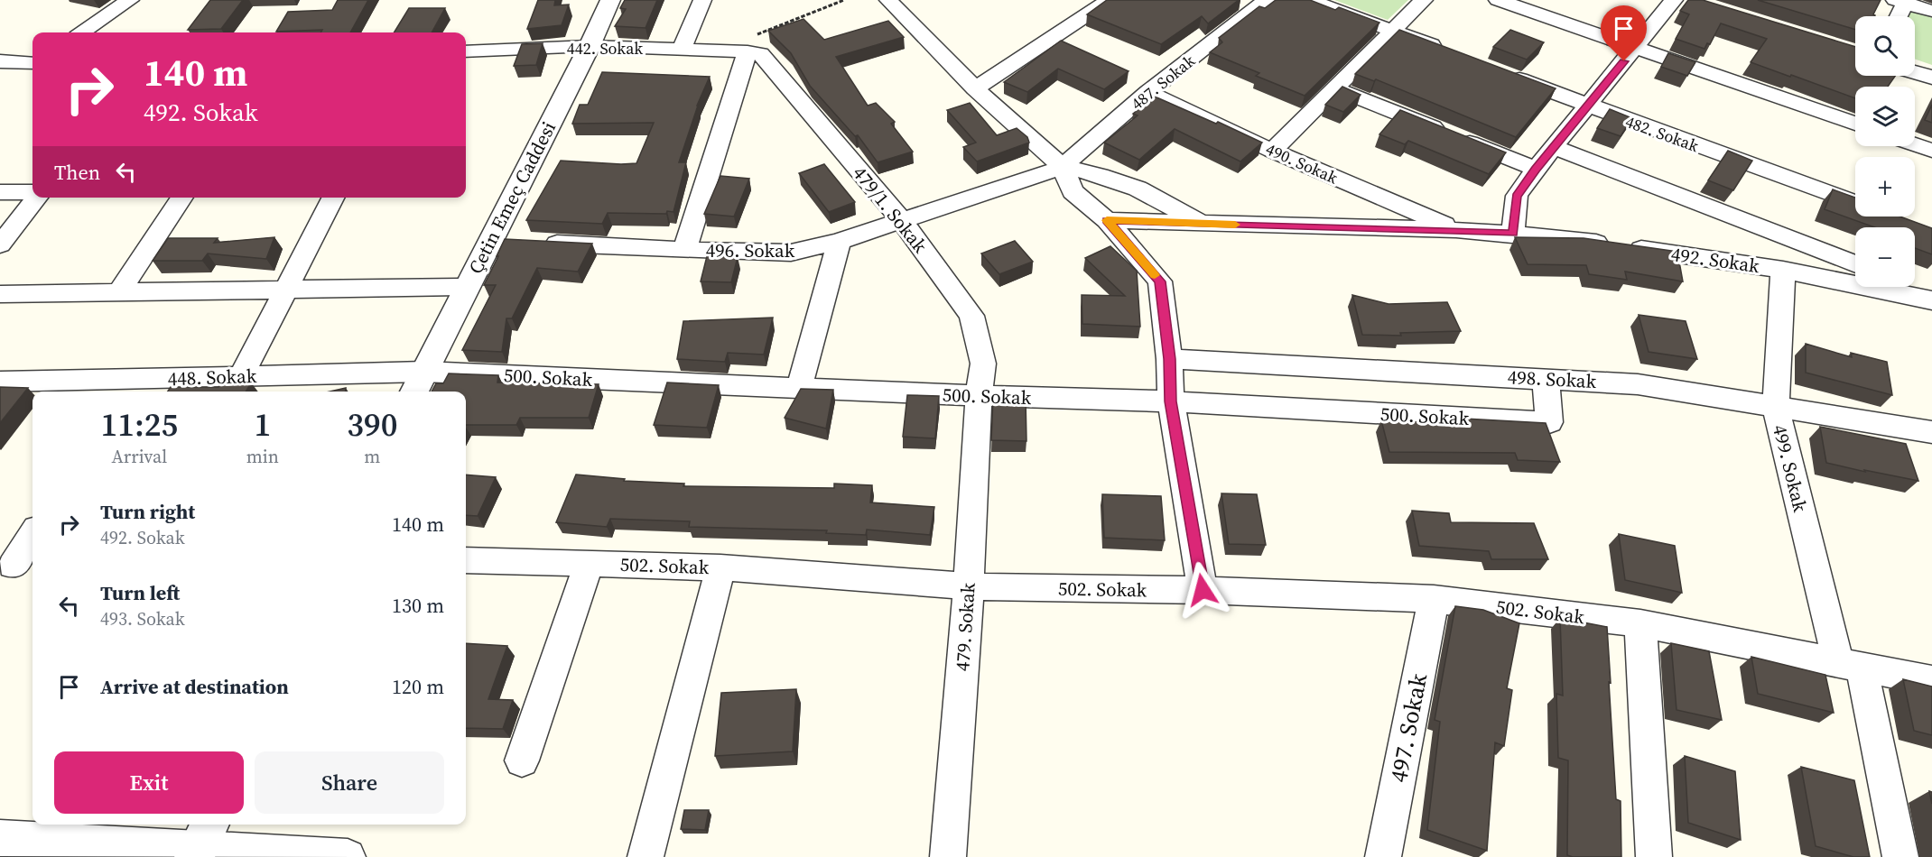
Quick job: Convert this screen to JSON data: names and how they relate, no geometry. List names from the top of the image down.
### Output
{
  "streets": {
    "street": [
      "442. Sokak",
      "487. Sokak",
      "482. Sokak",
      "490. Sokak",
      "Çetin Emeç Caddesi",
      "479/1. Sokak",
      "496. Sokak",
      "492. Sokak",
      "448. Sokak",
      "500. Sokak",
      "498. Sokak",
      "499. Sokak",
      "502. Sokak",
      "479. Sokak",
      "497. Sokak"
    ]
  },
  "crossings": [
    ["442. Sokak", "Çetin Emeç Caddesi"],
    ["442. Sokak", "479/1. Sokak"],
    ["487. Sokak", "490. Sokak"],
    ["487. Sokak", "496. Sokak"],
    ["490. Sokak", "492. Sokak"],
    ["Çetin Emeç Caddesi", "496. Sokak"],
    ["Çetin Emeç Caddesi", "448. Sokak"],
    ["Çetin Emeç Caddesi", "500. Sokak"],
    ["479/1. Sokak", "496. Sokak"],
    ["479/1. Sokak", "500. Sokak"],
    ["479/1. Sokak", "479. Sokak"],
    ["492. Sokak", "499. Sokak"],
    ["448. Sokak", "500. Sokak"],
    ["500. Sokak", "498. Sokak"],
    ["500. Sokak", "479. Sokak"],
    ["498. Sokak", "499. Sokak"],
    ["499. Sokak", "502. Sokak"],
    ["502. Sokak", "479. Sokak"],
    ["502. Sokak", "497. Sokak"]
  ],
  "page": {
    "map_buttons": ["+", "−"],
    "turn": ["140 m", "492. Sokak"],
    "then": "Then",
    "eta": [
      "11:25",
      "Arrival",
      "1",
      "min",
      "390",
      "m"
    ],
    "list": [
      {
        "name": "Turn right",
        "note": "492. Sokak",
        "value": "140 m"
      },
      {
        "name": "Turn left",
        "note": "493. Sokak",
        "value": "130 m"
      },
      {
        "name": "Arrive at destination",
        "value": "120 m"
      }
    ],
    "buttons": ["Exit", "Share"]
  }
}
